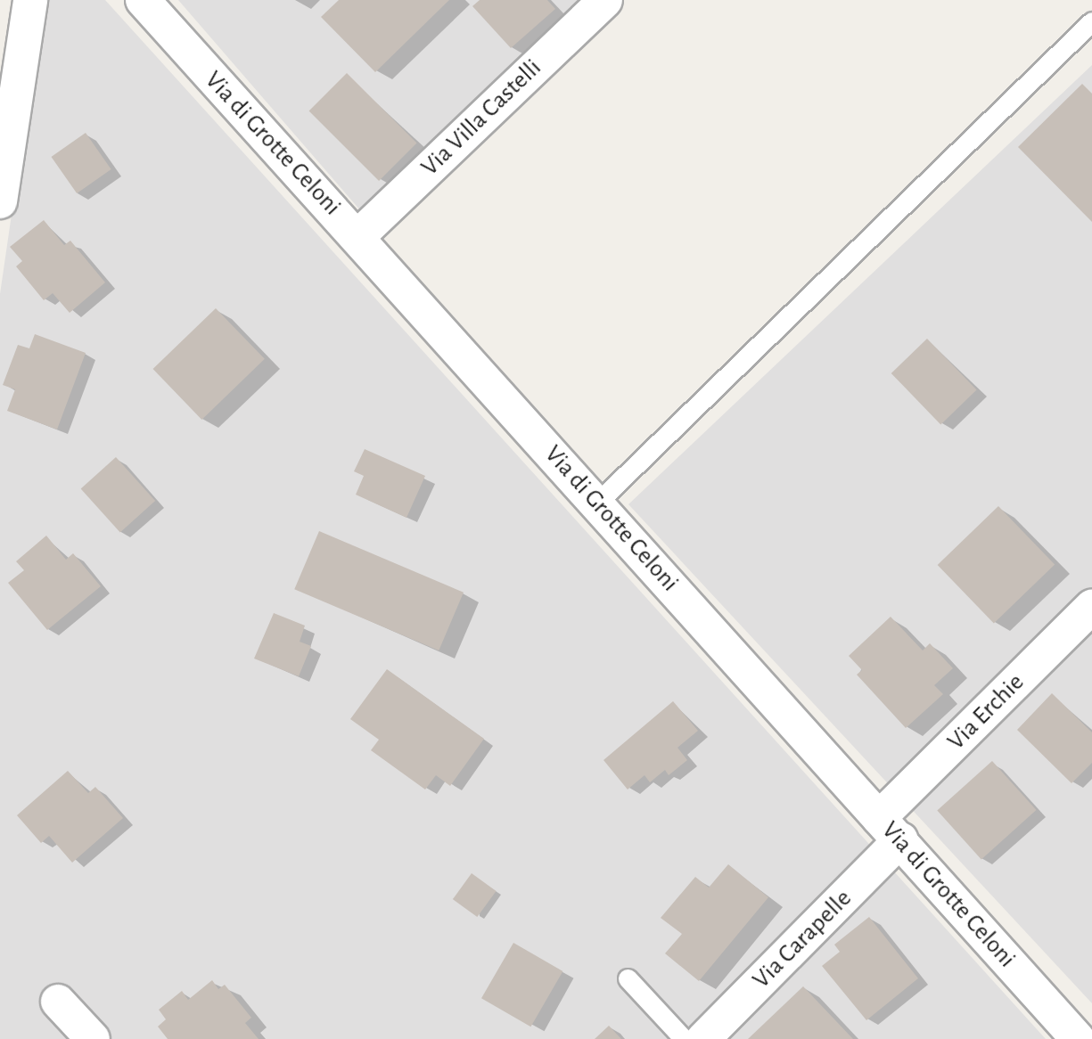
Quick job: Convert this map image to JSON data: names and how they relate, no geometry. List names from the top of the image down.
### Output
{
  "streets": {
    "street": [
      "Via Villa Castelli",
      "Via di Grotte Celoni",
      "Via Erchie",
      "Via Carapelle"
    ]
  },
  "crossings": [
    ["Via Villa Castelli", "Via di Grotte Celoni"],
    ["Via di Grotte Celoni", "Via Erchie"],
    ["Via di Grotte Celoni", "Via Carapelle"],
    ["Via Erchie", "Via Carapelle"]
  ]
}
